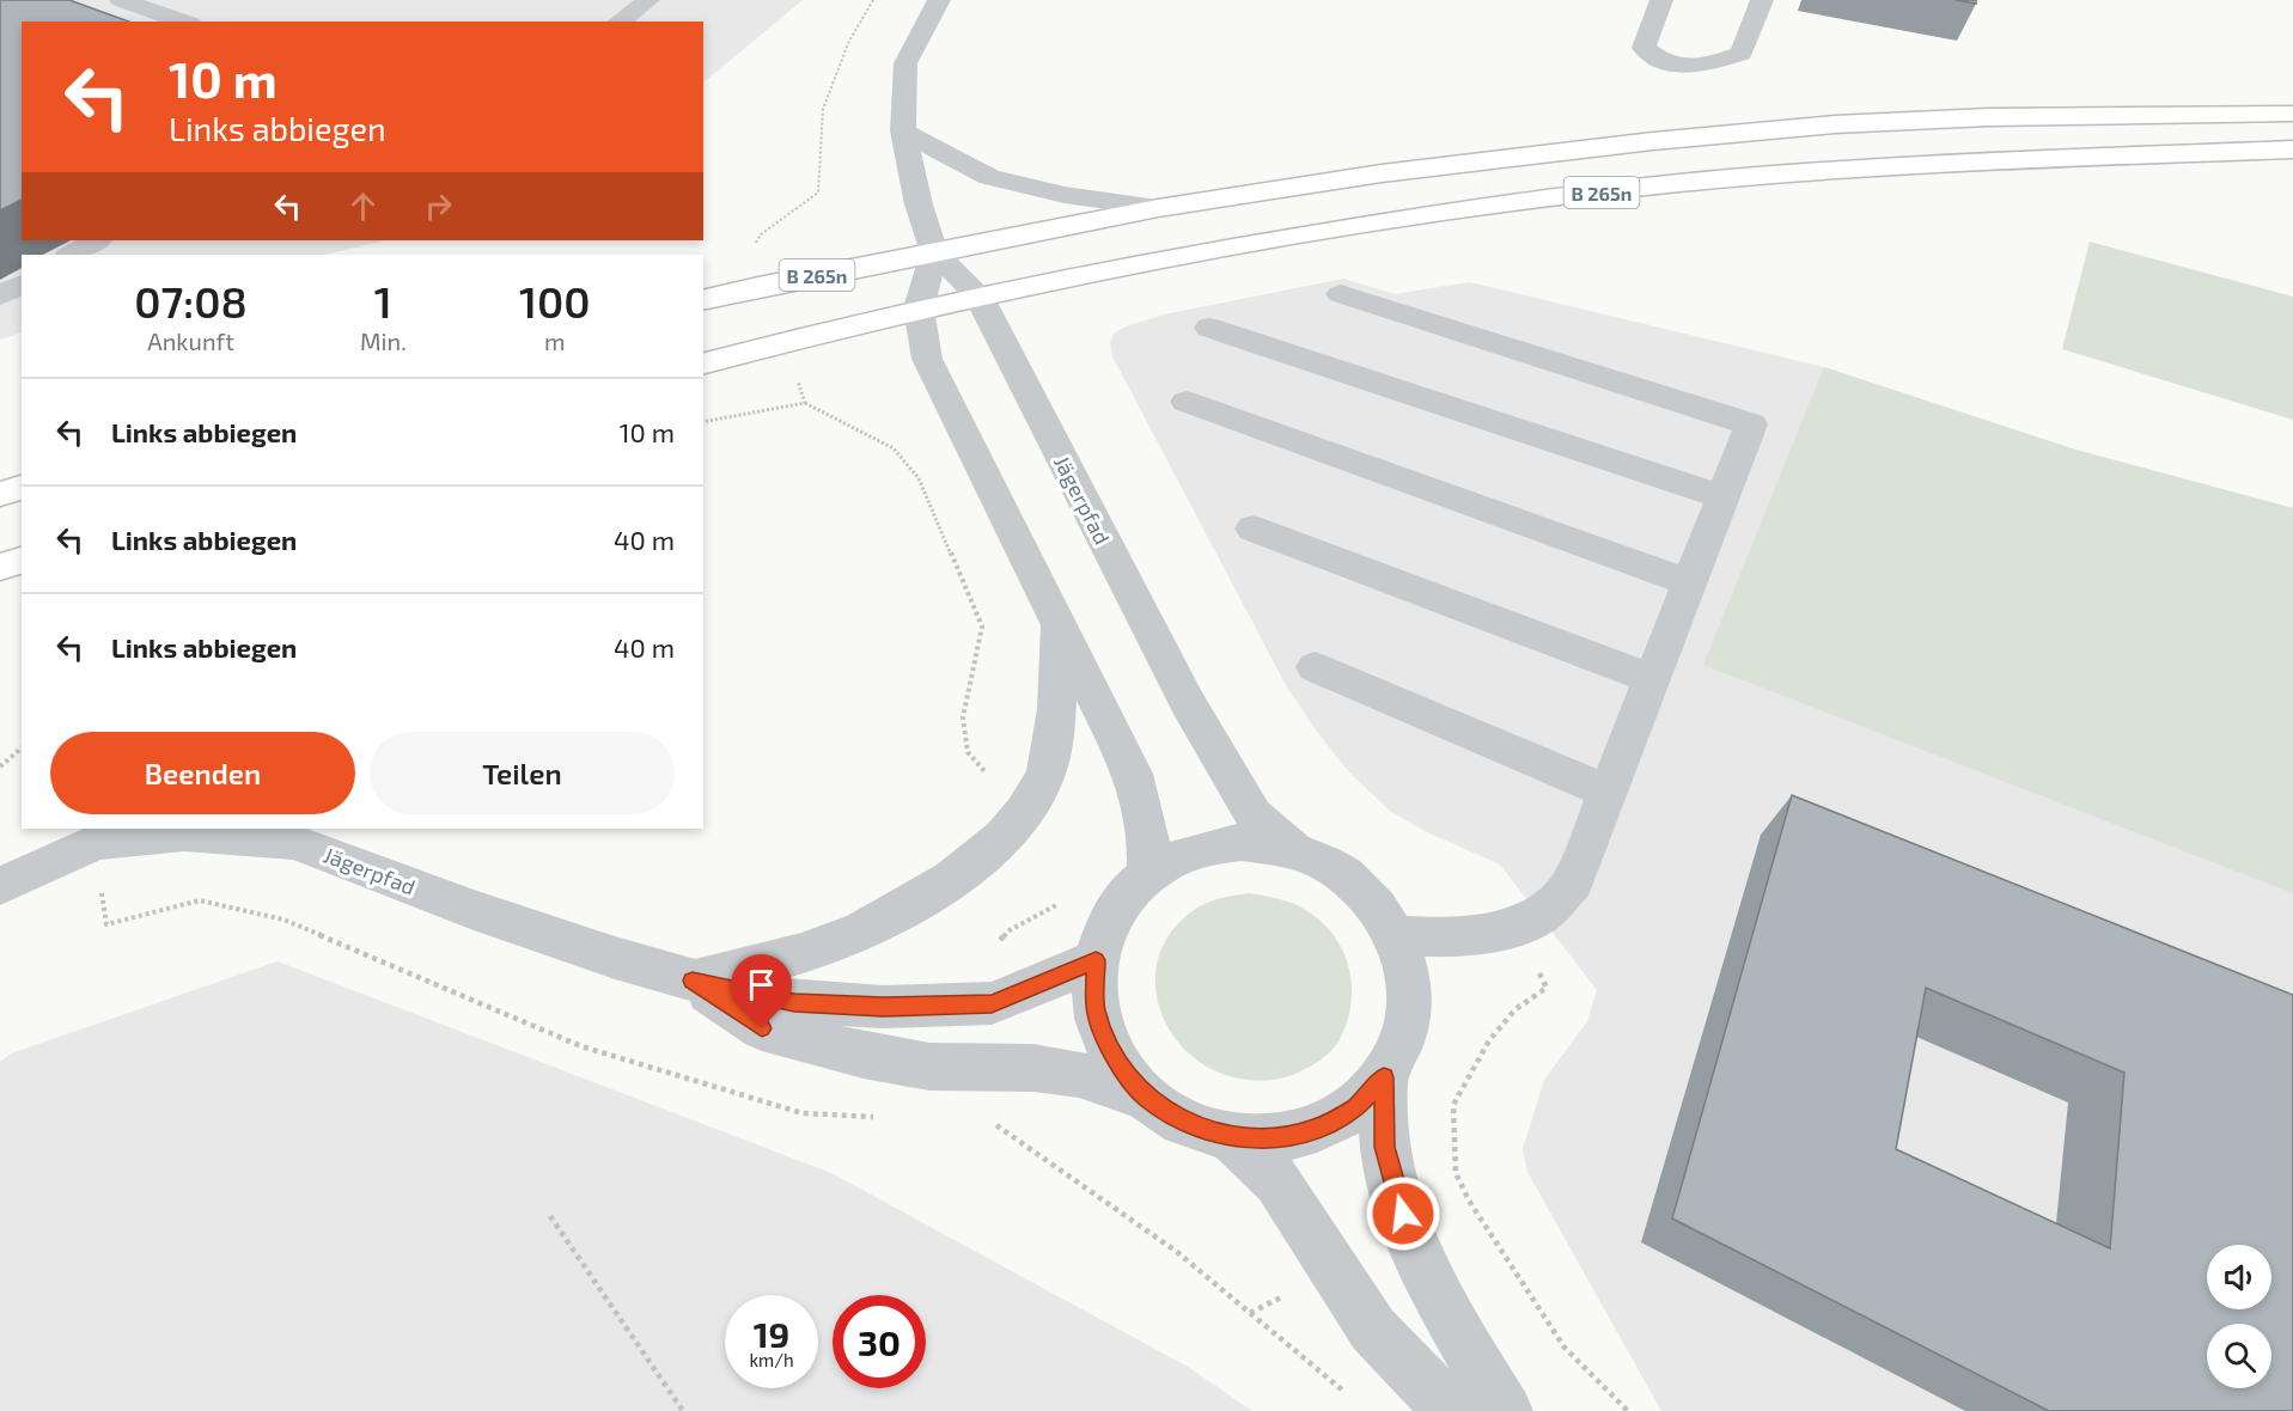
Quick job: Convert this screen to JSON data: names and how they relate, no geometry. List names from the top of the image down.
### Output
{
  "streets": {
    "main road": ["B 265n"],
    "street": ["Jägerpfad"]
  },
  "crossings": [
    ["B 265n", "Jägerpfad"]
  ],
  "page": {
    "turn": ["10 m", "Links abbiegen"],
    "eta": [
      "07:08",
      "Ankunft",
      "1",
      "Min.",
      "100",
      "m"
    ],
    "list": [
      {
        "name": "Links abbiegen",
        "value": "10 m"
      },
      {
        "name": "Links abbiegen",
        "value": "40 m"
      },
      {
        "name": "Links abbiegen",
        "value": "40 m"
      }
    ],
    "buttons": ["Beenden", "Teilen"],
    "speed": "19 km/h",
    "limit": "30"
  }
}
